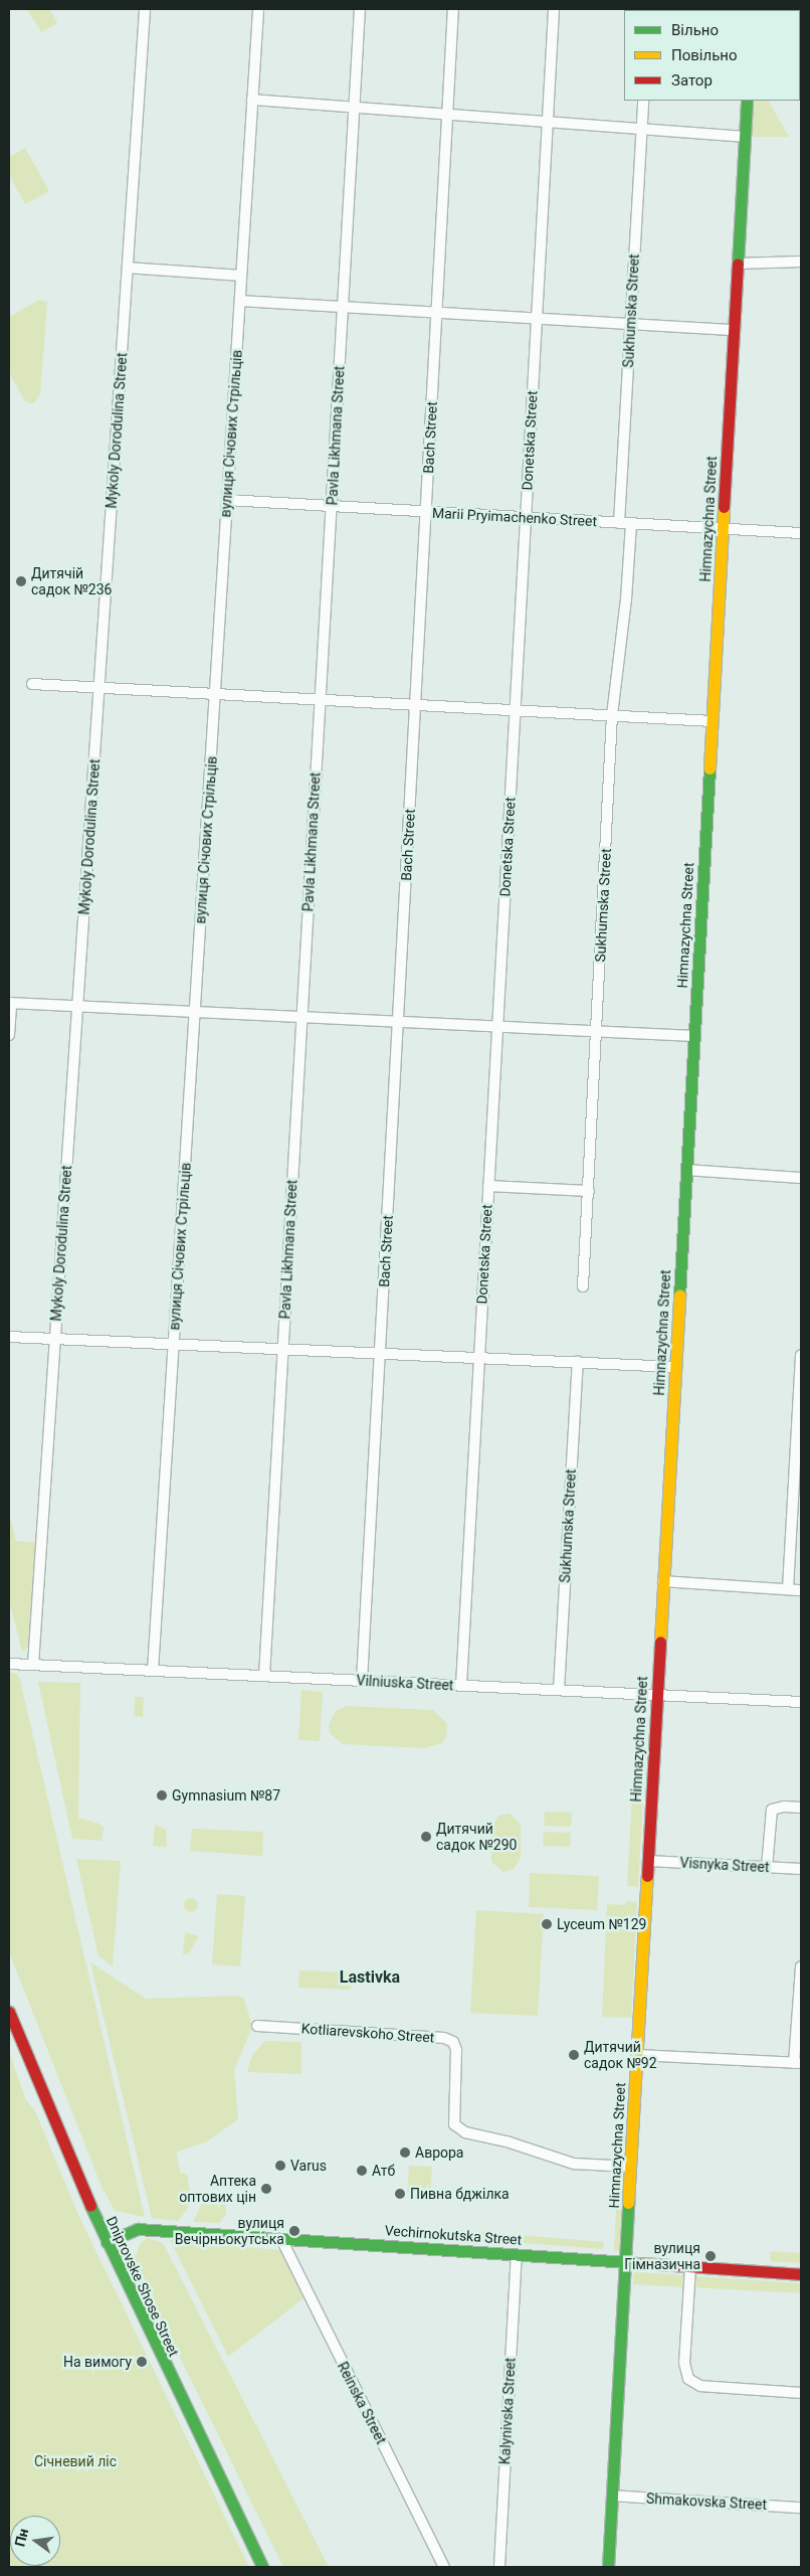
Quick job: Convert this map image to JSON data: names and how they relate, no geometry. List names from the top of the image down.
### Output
{
  "streets": {
    "street": [
      "Sukhumska Street",
      "Mykoly Dorodulina Street",
      "вулиця Січових Стрільців",
      "Pavla Likhmana Street",
      "Bach Street",
      "Donetska Street",
      "Marii Pryimachenko Street",
      "Himnazychna Street",
      "Vilniuska Street",
      "Visnyka Street",
      "Kotliarevskoho Street",
      "Vechirnokutska Street",
      "Dniprovske Shose Street",
      "Reinska Street",
      "Kalynivska Street",
      "Shmakovska Street"
    ]
  },
  "crossings": [
    ["Sukhumska Street", "Marii Pryimachenko Street"],
    ["Sukhumska Street", "Vilniuska Street"],
    ["Mykoly Dorodulina Street", "Vilniuska Street"],
    ["вулиця Січових Стрільців", "Marii Pryimachenko Street"],
    ["вулиця Січових Стрільців", "Vilniuska Street"],
    ["Pavla Likhmana Street", "Marii Pryimachenko Street"],
    ["Pavla Likhmana Street", "Vilniuska Street"],
    ["Bach Street", "Marii Pryimachenko Street"],
    ["Bach Street", "Vilniuska Street"],
    ["Donetska Street", "Marii Pryimachenko Street"],
    ["Donetska Street", "Vilniuska Street"],
    ["Marii Pryimachenko Street", "Himnazychna Street"],
    ["Himnazychna Street", "Vilniuska Street"],
    ["Himnazychna Street", "Visnyka Street"],
    ["Himnazychna Street", "Kotliarevskoho Street"],
    ["Himnazychna Street", "Vechirnokutska Street"],
    ["Himnazychna Street", "Shmakovska Street"],
    ["Vechirnokutska Street", "Dniprovske Shose Street"],
    ["Vechirnokutska Street", "Reinska Street"],
    ["Vechirnokutska Street", "Kalynivska Street"]
  ],
  "districts": ["Lastivka"],
  "parks": ["Січневий ліс"],
  "places": [
    "Дитячій садок №236",
    "Gymnasium №87",
    "Дитячий садок №290",
    "Lyceum №129",
    "Дитячий садок №92",
    "Аврора",
    "Varus",
    "Атб",
    "Аптека оптових цін",
    "Пивна бджілка",
    "вулиця Вечірньокутська",
    "вулиця Гімназична",
    "На вимогу"
  ],
  "legend": ["Вільно", "Повільно", "Затор"],
  "north": "left"
}
